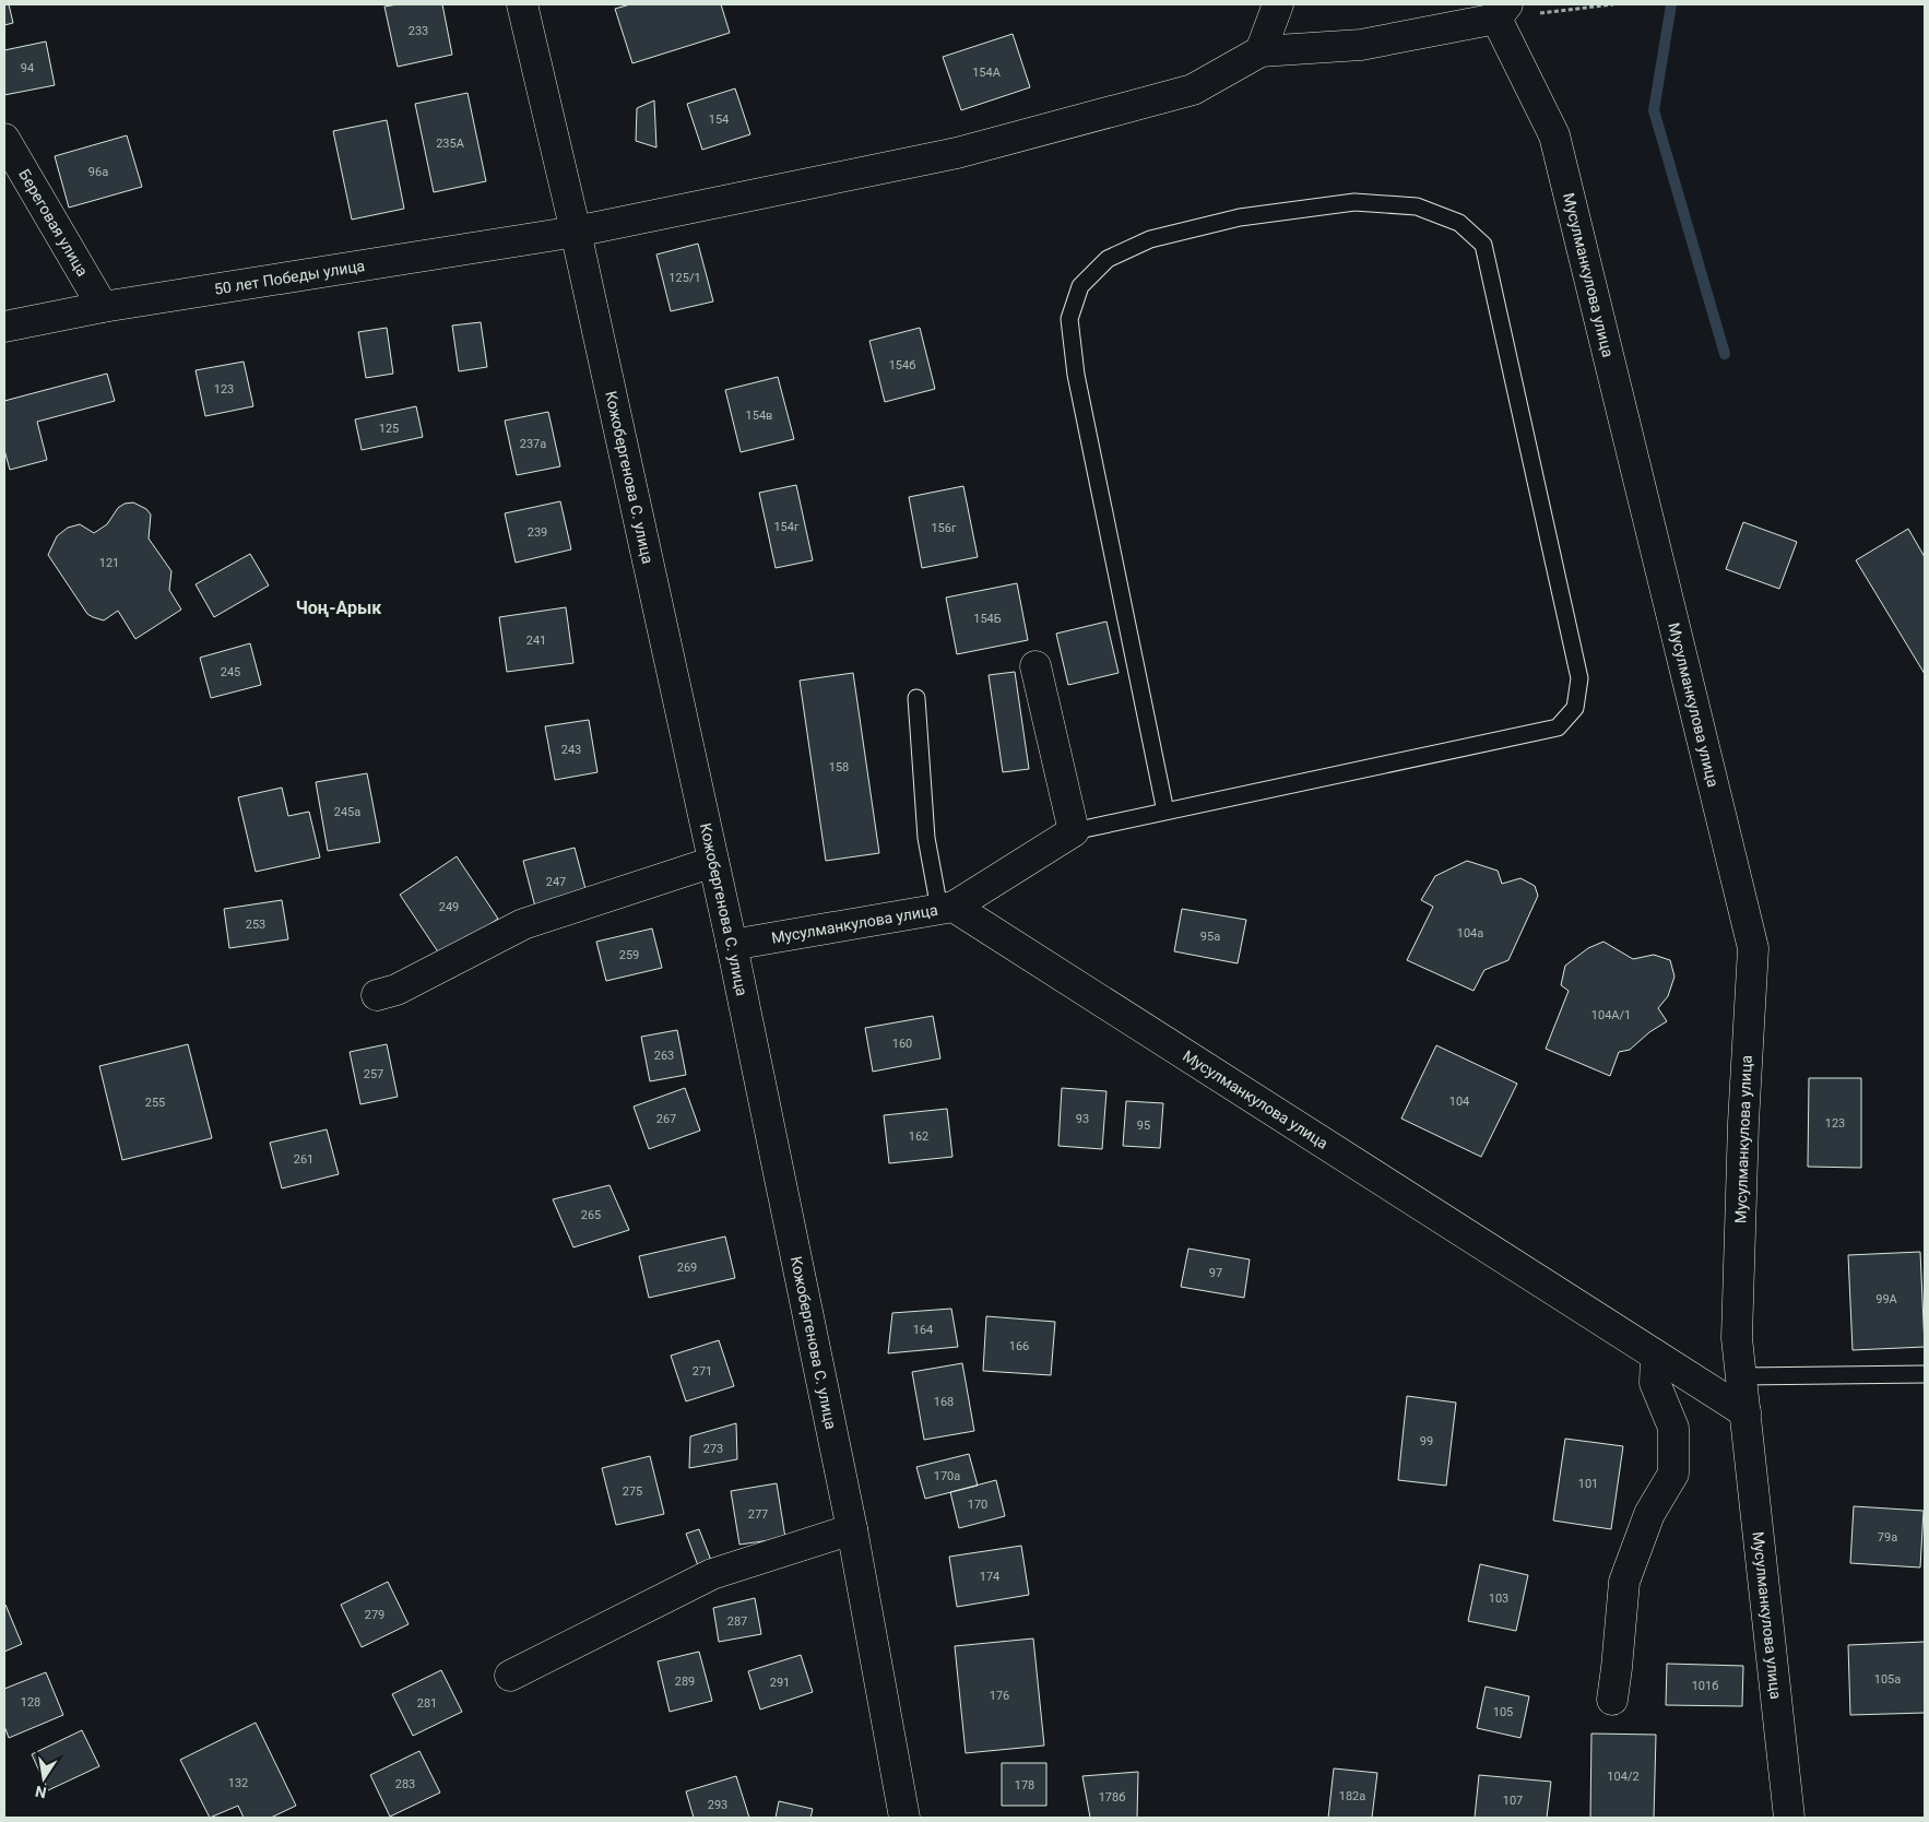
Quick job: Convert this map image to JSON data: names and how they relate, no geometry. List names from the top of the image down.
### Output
{
  "streets": {
    "street": [
      "Береговая улица",
      "Мусулманкулова улица",
      "50 лет Победы улица",
      "Кожобергенова С. улица"
    ]
  },
  "crossings": [
    ["Береговая улица", "50 лет Победы улица"],
    ["Мусулманкулова улица", "Кожобергенова С. улица"],
    ["50 лет Победы улица", "Кожобергенова С. улица"]
  ],
  "districts": ["Чоң-Арык"],
  "house_numbers": [
    "233",
    "94",
    "154А",
    "154",
    "235А",
    "96а",
    "125/1",
    "154б",
    "123",
    "154в",
    "125",
    "237а",
    "154г",
    "156г",
    "239",
    "121",
    "154Б",
    "241",
    "245",
    "243",
    "158",
    "245а",
    "247",
    "249",
    "253",
    "104а",
    "95а",
    "259",
    "104А/1",
    "160",
    "263",
    "257",
    "104",
    "255",
    "267",
    "93",
    "123",
    "95",
    "162",
    "261",
    "265",
    "269",
    "97",
    "99А",
    "164",
    "166",
    "271",
    "168",
    "99",
    "273",
    "170а",
    "101",
    "275",
    "170",
    "277",
    "79а",
    "174",
    "103",
    "279",
    "287",
    "105а",
    "289",
    "291",
    "101б",
    "176",
    "128",
    "281",
    "105",
    "104/2",
    "132",
    "283",
    "178",
    "182а",
    "178б",
    "107",
    "293"
  ],
  "north": "bottom"
}
